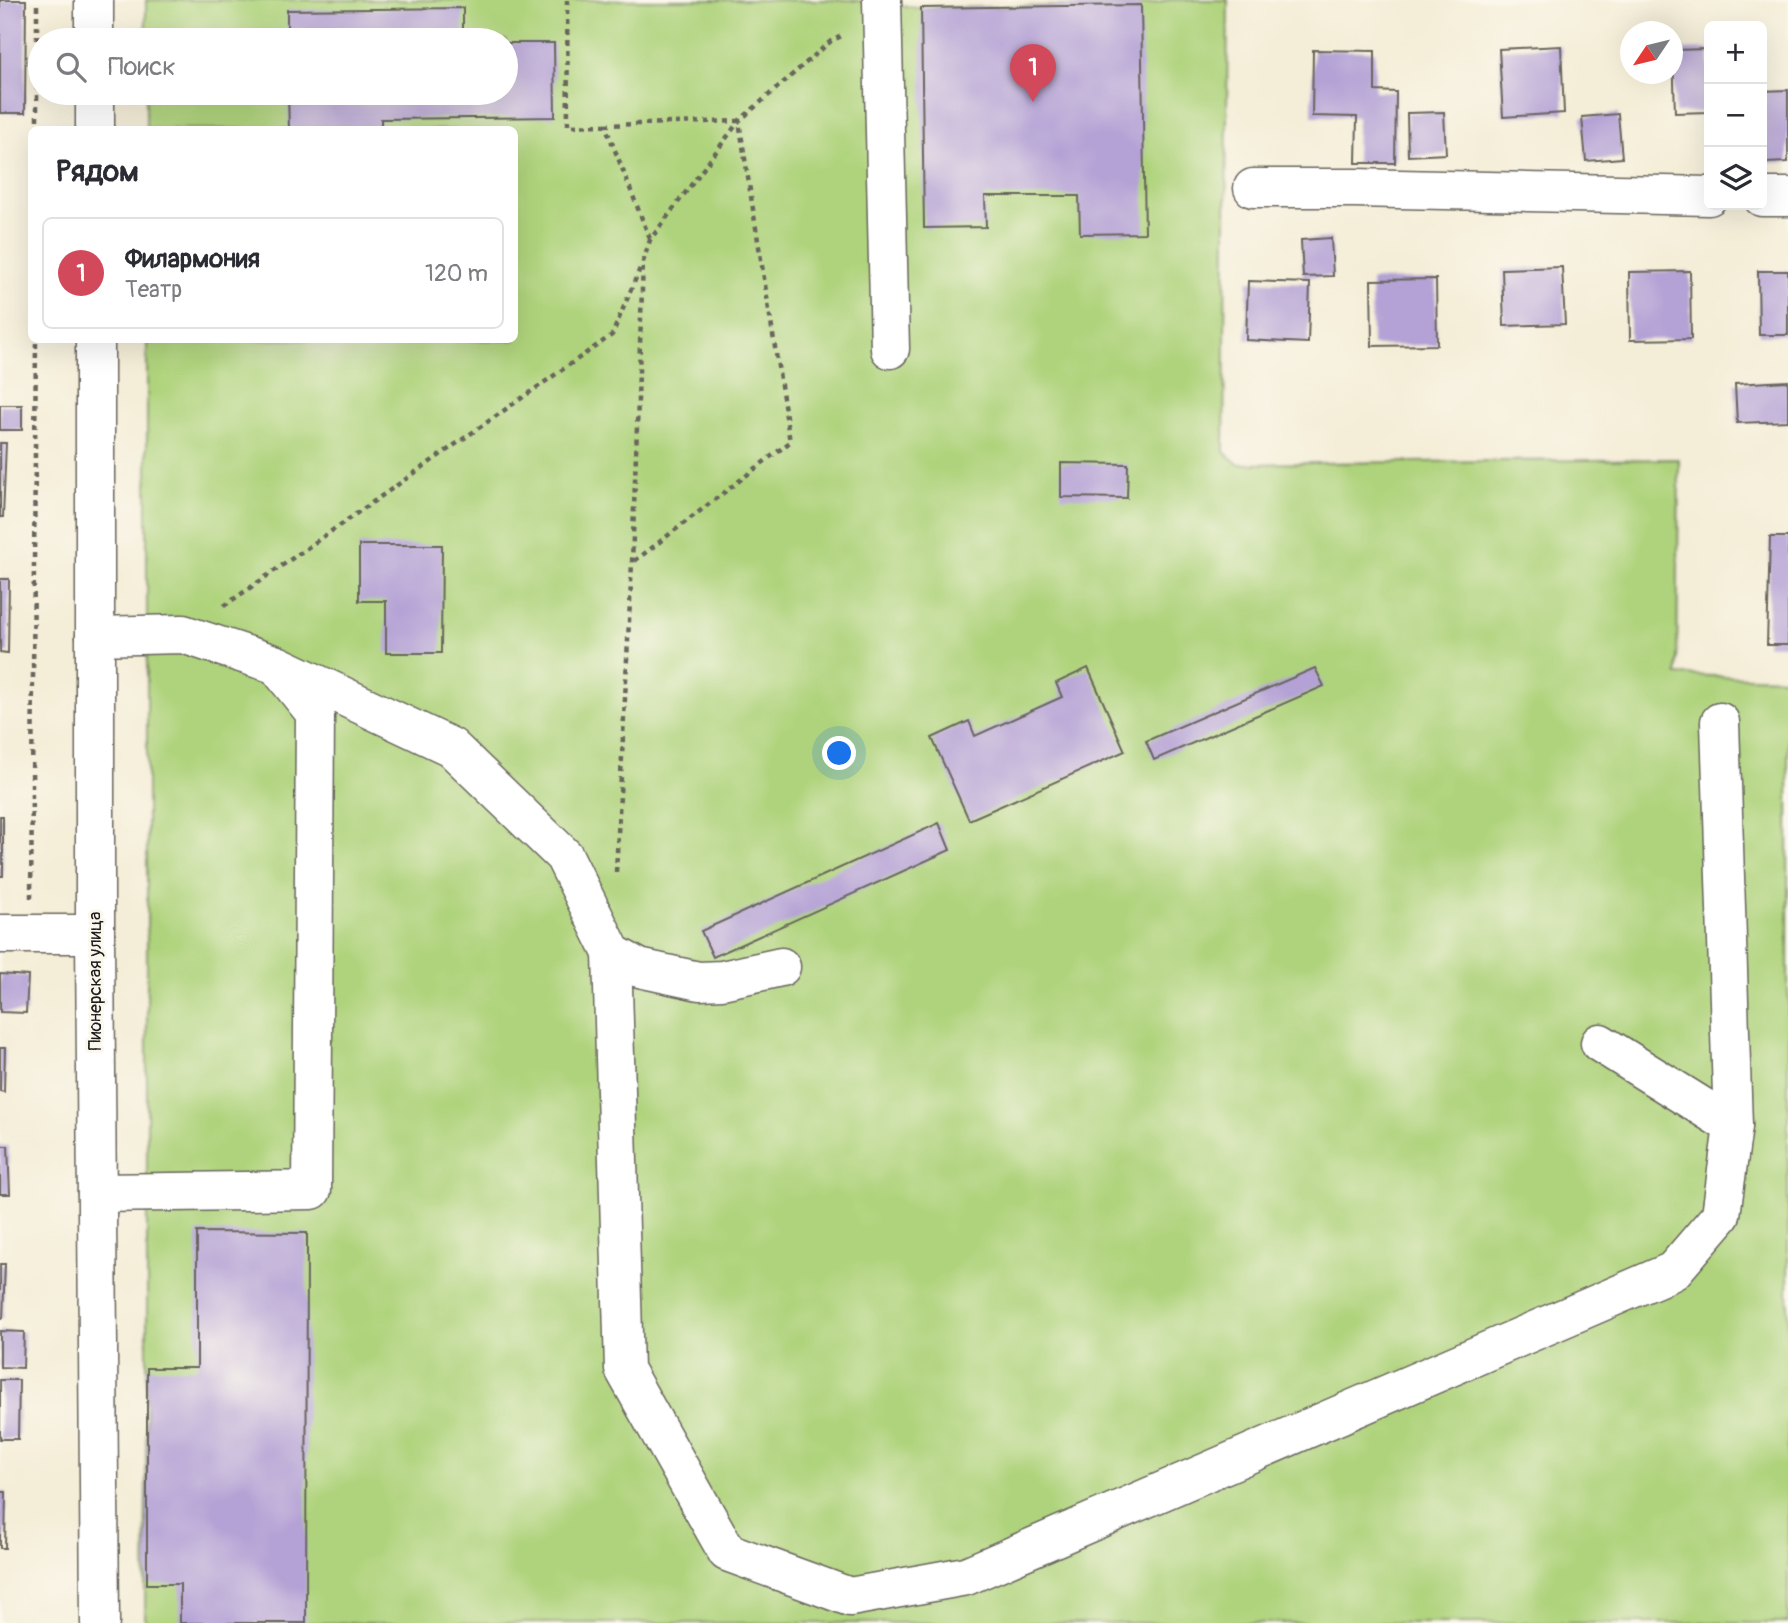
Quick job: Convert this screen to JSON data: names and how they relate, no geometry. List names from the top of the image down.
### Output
{
  "streets": {
    "street": ["Пионерская улица"]
  },
  "north": "bottom left",
  "page": {
    "map_buttons": ["+", "−"],
    "search": "Поиск",
    "pins": "1",
    "heading": "Рядом",
    "list": [
      {
        "mark": "1",
        "name": "Филармония",
        "note": "Театр",
        "value": "120 m"
      }
    ]
  }
}
